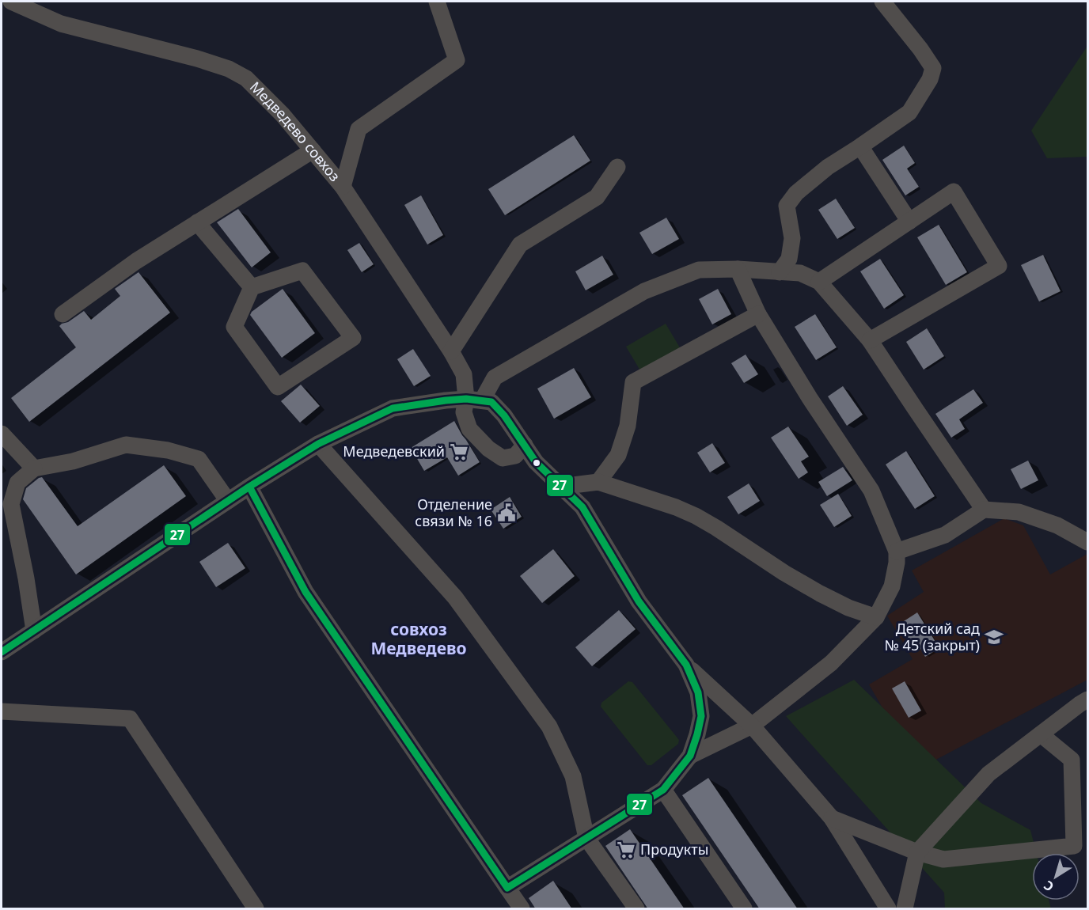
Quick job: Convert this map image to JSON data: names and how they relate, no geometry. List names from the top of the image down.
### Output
{
  "streets": {
    "street": ["Медведево совхоз"]
  },
  "districts": ["совхоз Медведево"],
  "places": {
    "supermarket": ["Медведевский", "Продукты"],
    "public building": ["Отделение связи № 16"],
    "school or university": ["Детский сад № 45 (закрыт)"]
  },
  "lines": ["transit line 27"],
  "north": "bottom left"
}
